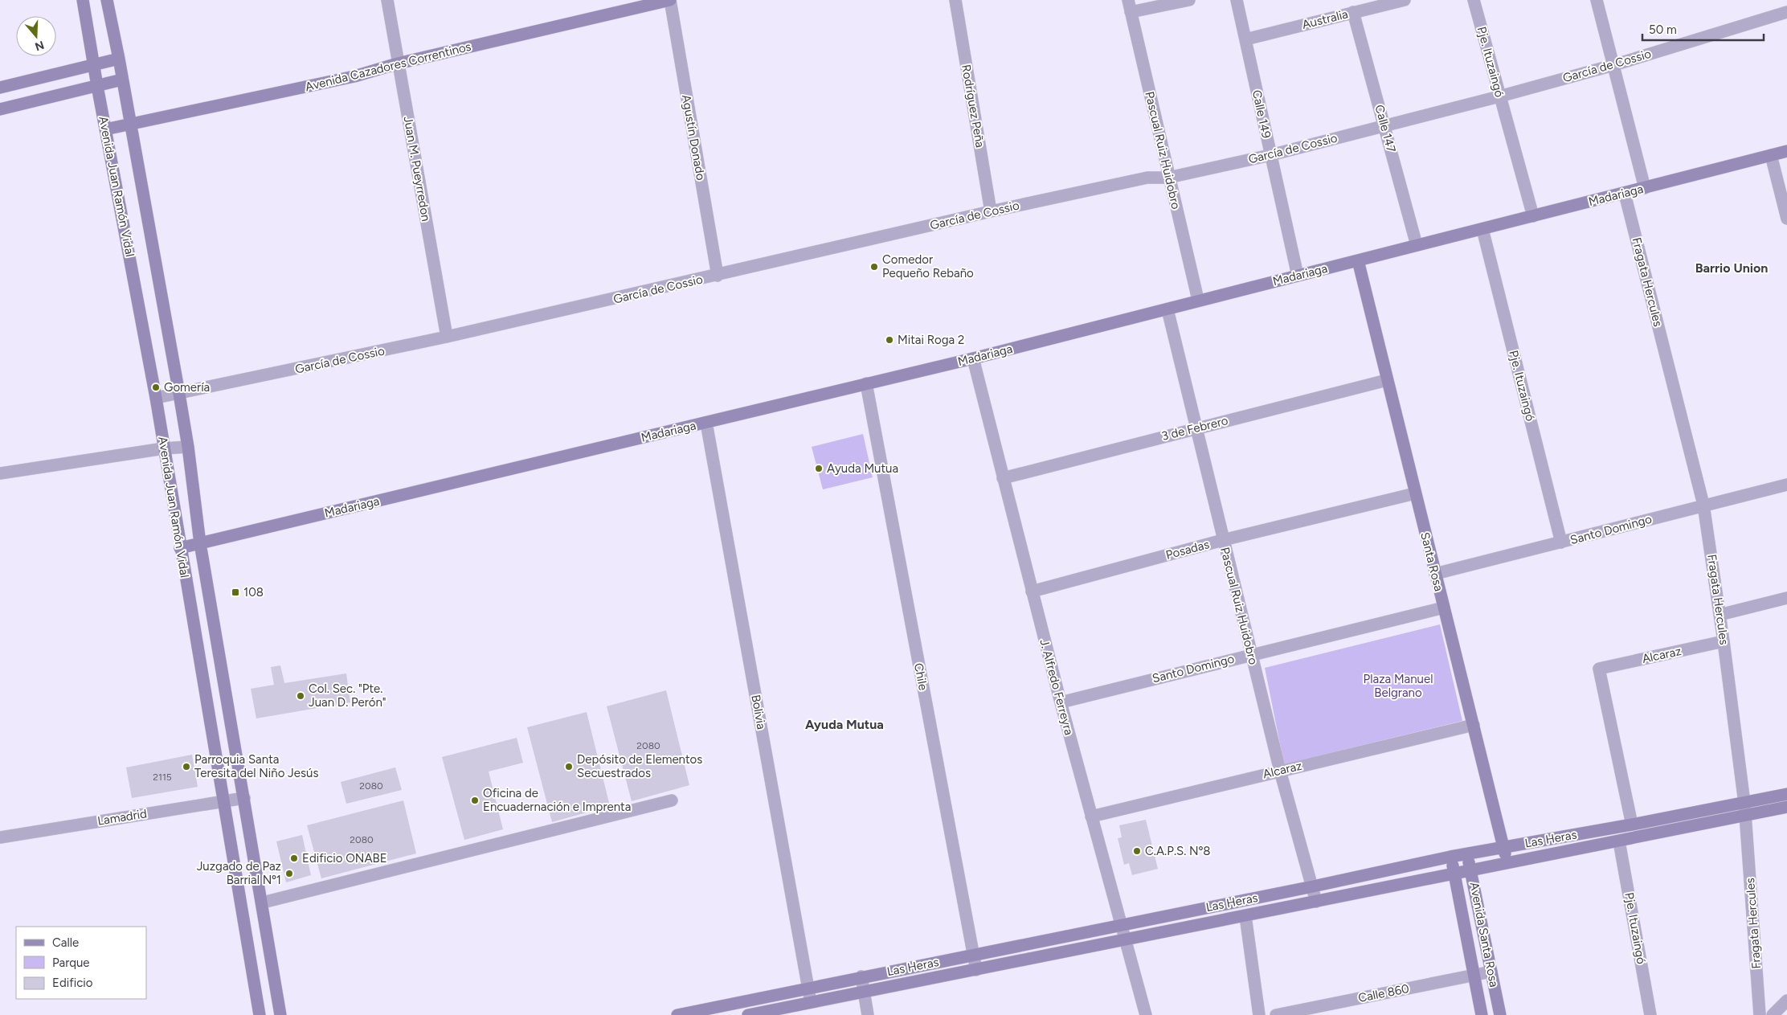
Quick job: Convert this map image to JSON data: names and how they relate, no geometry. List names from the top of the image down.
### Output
{
  "streets": {
    "main road": [
      "Avenida Cazadores Correntinos",
      "Avenida Juan Ramón Vidal",
      "Madariaga",
      "Santa Rosa",
      "Las Heras",
      "Avenida Santa Rosa"
    ],
    "street": [
      "Australia",
      "Pje. Ituzaingó",
      "García de Cossio",
      "Rodríguez Peña",
      "Calle 149",
      "Calle 147",
      "Agustín Donado",
      "Pascual Ruiz Huidobro",
      "Juan M. Pueyrredon",
      "Fragata Hercules",
      "3 de Febrero",
      "Santo Domingo",
      "Posadas",
      "Alcaraz",
      "Chile",
      "J. Alfredo Ferreyra",
      "Bolivia",
      "Lamadrid",
      "Calle 860"
    ]
  },
  "crossings": [
    ["Australia", "Calle 149"],
    ["Australia", "Calle 147"],
    ["Pje. Ituzaingó", "García de Cossio"],
    ["Pje. Ituzaingó", "Madariaga"],
    ["Pje. Ituzaingó", "Santo Domingo"],
    ["Pje. Ituzaingó", "Las Heras"],
    ["García de Cossio", "Rodríguez Peña"],
    ["García de Cossio", "Calle 149"],
    ["García de Cossio", "Calle 147"],
    ["García de Cossio", "Agustín Donado"],
    ["García de Cossio", "Pascual Ruiz Huidobro"],
    ["García de Cossio", "Juan M. Pueyrredon"],
    ["García de Cossio", "Avenida Juan Ramón Vidal"],
    ["Avenida Cazadores Correntinos", "Agustín Donado"],
    ["Avenida Cazadores Correntinos", "Juan M. Pueyrredon"],
    ["Avenida Cazadores Correntinos", "Avenida Juan Ramón Vidal"],
    ["Calle 149", "Madariaga"],
    ["Calle 147", "Madariaga"],
    ["Pascual Ruiz Huidobro", "Madariaga"],
    ["Pascual Ruiz Huidobro", "3 de Febrero"],
    ["Pascual Ruiz Huidobro", "Santo Domingo"],
    ["Pascual Ruiz Huidobro", "Posadas"],
    ["Pascual Ruiz Huidobro", "Alcaraz"],
    ["Pascual Ruiz Huidobro", "Las Heras"],
    ["Avenida Juan Ramón Vidal", "Madariaga"],
    ["Avenida Juan Ramón Vidal", "Lamadrid"],
    ["Madariaga", "Fragata Hercules"],
    ["Madariaga", "Santa Rosa"],
    ["Madariaga", "Chile"],
    ["Madariaga", "J. Alfredo Ferreyra"],
    ["Madariaga", "Bolivia"],
    ["Fragata Hercules", "Santo Domingo"],
    ["Fragata Hercules", "Alcaraz"],
    ["Fragata Hercules", "Las Heras"],
    ["3 de Febrero", "Santa Rosa"],
    ["3 de Febrero", "J. Alfredo Ferreyra"],
    ["Santo Domingo", "Santa Rosa"],
    ["Santo Domingo", "J. Alfredo Ferreyra"],
    ["Posadas", "Santa Rosa"],
    ["Posadas", "J. Alfredo Ferreyra"],
    ["Santa Rosa", "Alcaraz"],
    ["Santa Rosa", "Las Heras"],
    ["Alcaraz", "J. Alfredo Ferreyra"],
    ["Alcaraz", "Las Heras"],
    ["Chile", "Las Heras"],
    ["J. Alfredo Ferreyra", "Las Heras"],
    ["Bolivia", "Las Heras"],
    ["Las Heras", "Avenida Santa Rosa"],
    ["Avenida Santa Rosa", "Calle 860"]
  ],
  "districts": ["Barrio Union", "Ayuda Mutua"],
  "parks": ["Plaza Manuel Belgrano"],
  "places": {
    "other": [
      "Comedor Pequeño Rebaño",
      "Mitai Roga 2",
      "Gomería",
      "Ayuda Mutua",
      "Col. Sec. \"Pte. Juan D. Perón\"",
      "Parroquia Santa Teresita del Niño Jesús",
      "Depósito de Elementos Secuestrados",
      "Oficina de Encuadernación e Imprenta",
      "C.A.P.S. Nº8",
      "Edificio ONABE",
      "Juzgado de Paz Barrial Nº1"
    ],
    "transit": ["108"]
  },
  "house_numbers": [
    "2080",
    "2115",
    "2080",
    "2080"
  ],
  "legend": ["Calle", "Parque", "Edificio"],
  "scale_bar": "50 m",
  "north": "bottom"
}
